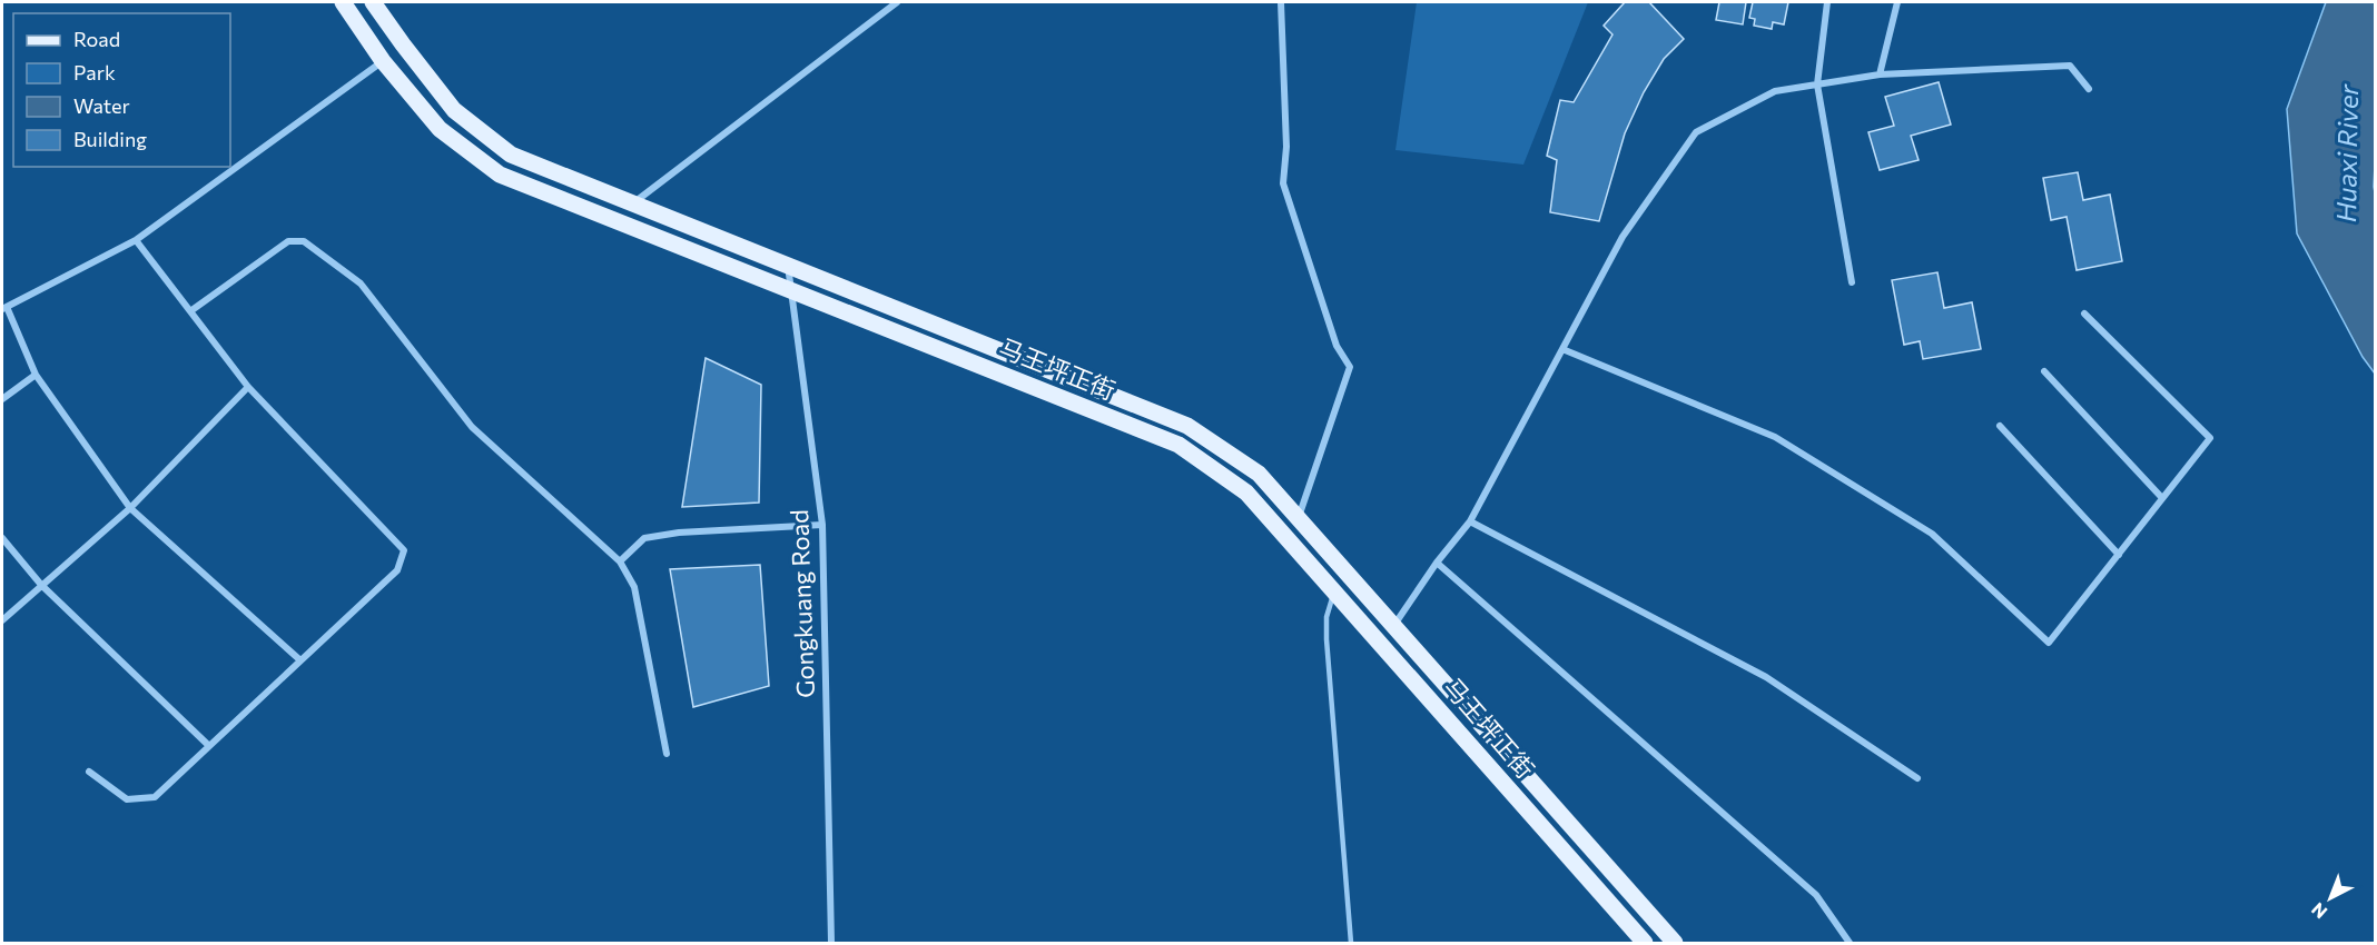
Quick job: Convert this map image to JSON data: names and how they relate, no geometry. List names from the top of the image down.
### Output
{
  "streets": {
    "main road": ["马王坪正街"],
    "street": ["Gongkuang Road"]
  },
  "crossings": [
    ["马王坪正街", "Gongkuang Road"]
  ],
  "water": ["Huaxi River"],
  "legend": [
    "Road",
    "Park",
    "Water",
    "Building"
  ],
  "north": "bottom left"
}
